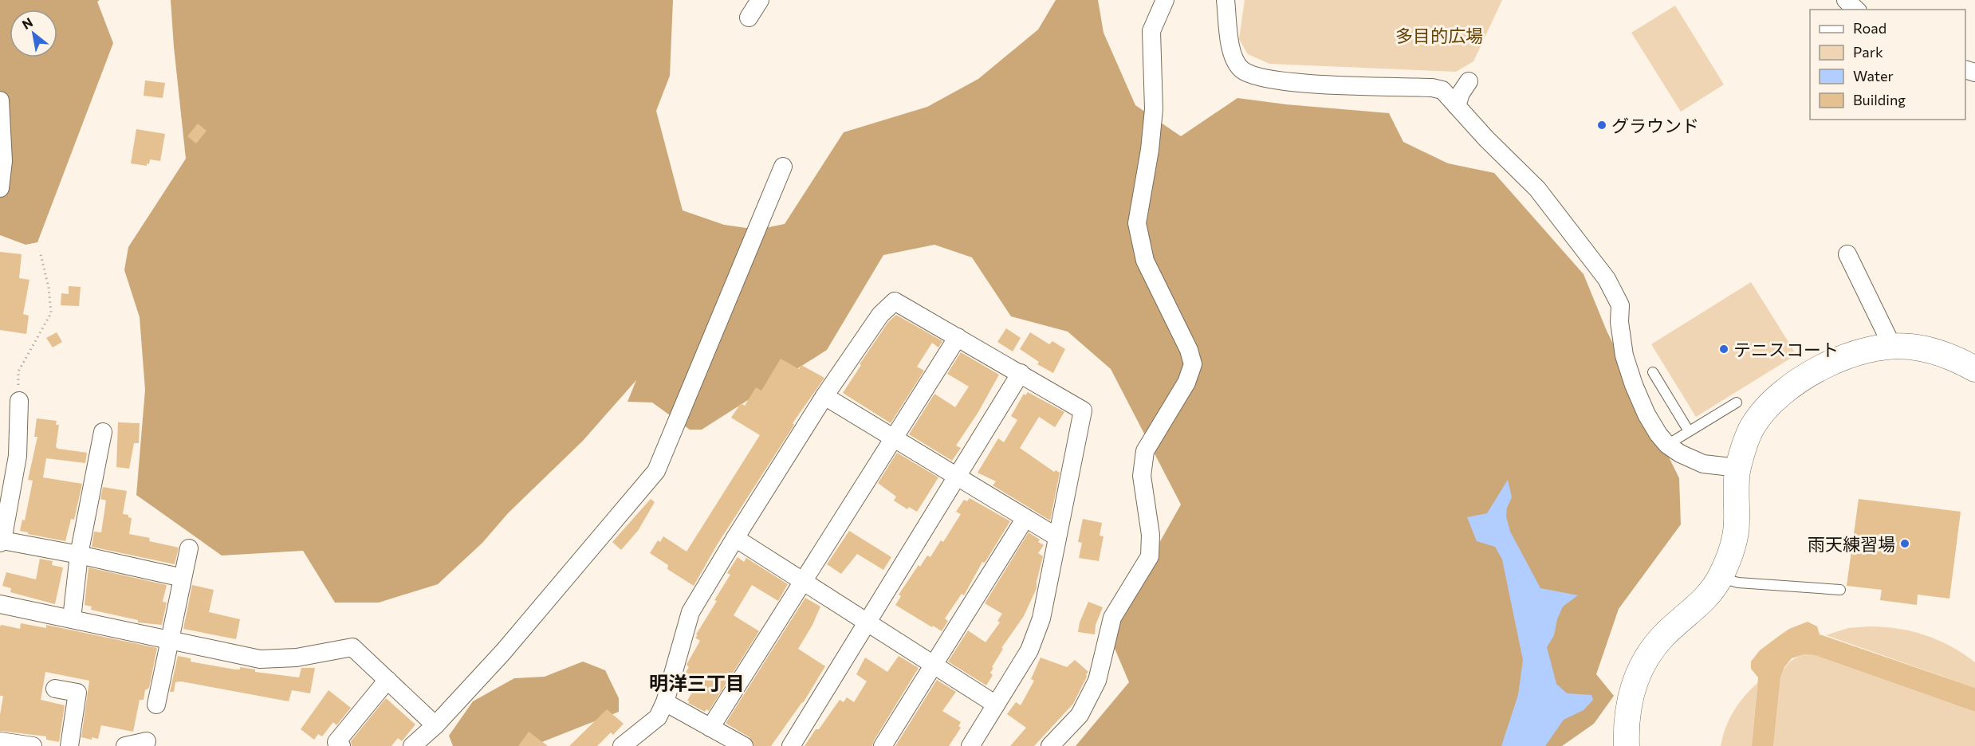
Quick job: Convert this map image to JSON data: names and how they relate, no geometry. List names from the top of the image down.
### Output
{
  "districts": ["明洋三丁目"],
  "parks": ["多目的広場"],
  "places": ["グラウンド", "テニスコート", "雨天練習場"],
  "legend": [
    "Road",
    "Park",
    "Water",
    "Building"
  ],
  "north": "top left"
}
